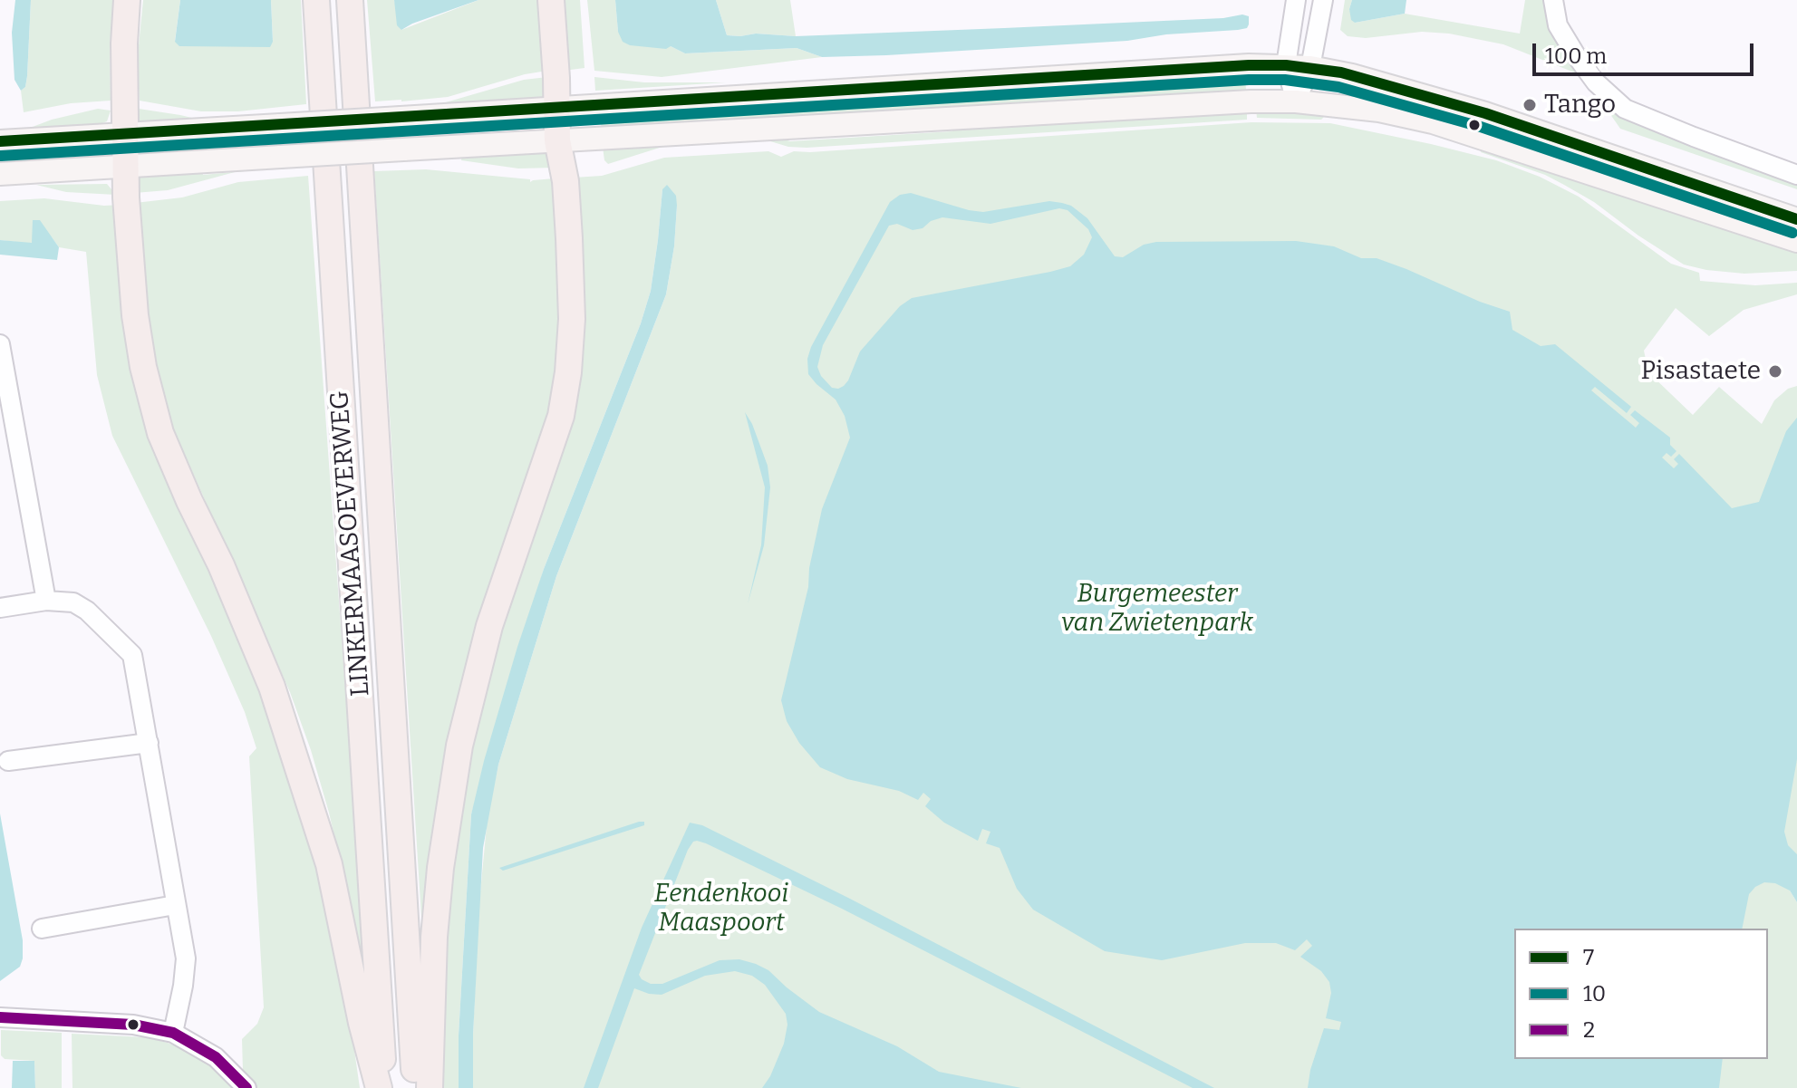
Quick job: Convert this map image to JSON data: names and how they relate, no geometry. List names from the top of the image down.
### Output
{
  "streets": {
    "highway": ["LINKERMAASOEVERWEG"]
  },
  "parks": ["Burgemeester van Zwietenpark", "Eendenkooi Maaspoort"],
  "places": ["Tango", "Pisastaete"],
  "lines": ["transit line 7", "transit line 10", "transit line 2"],
  "legend": ["7", "10", "2"],
  "scale_bar": "100 m"
}
